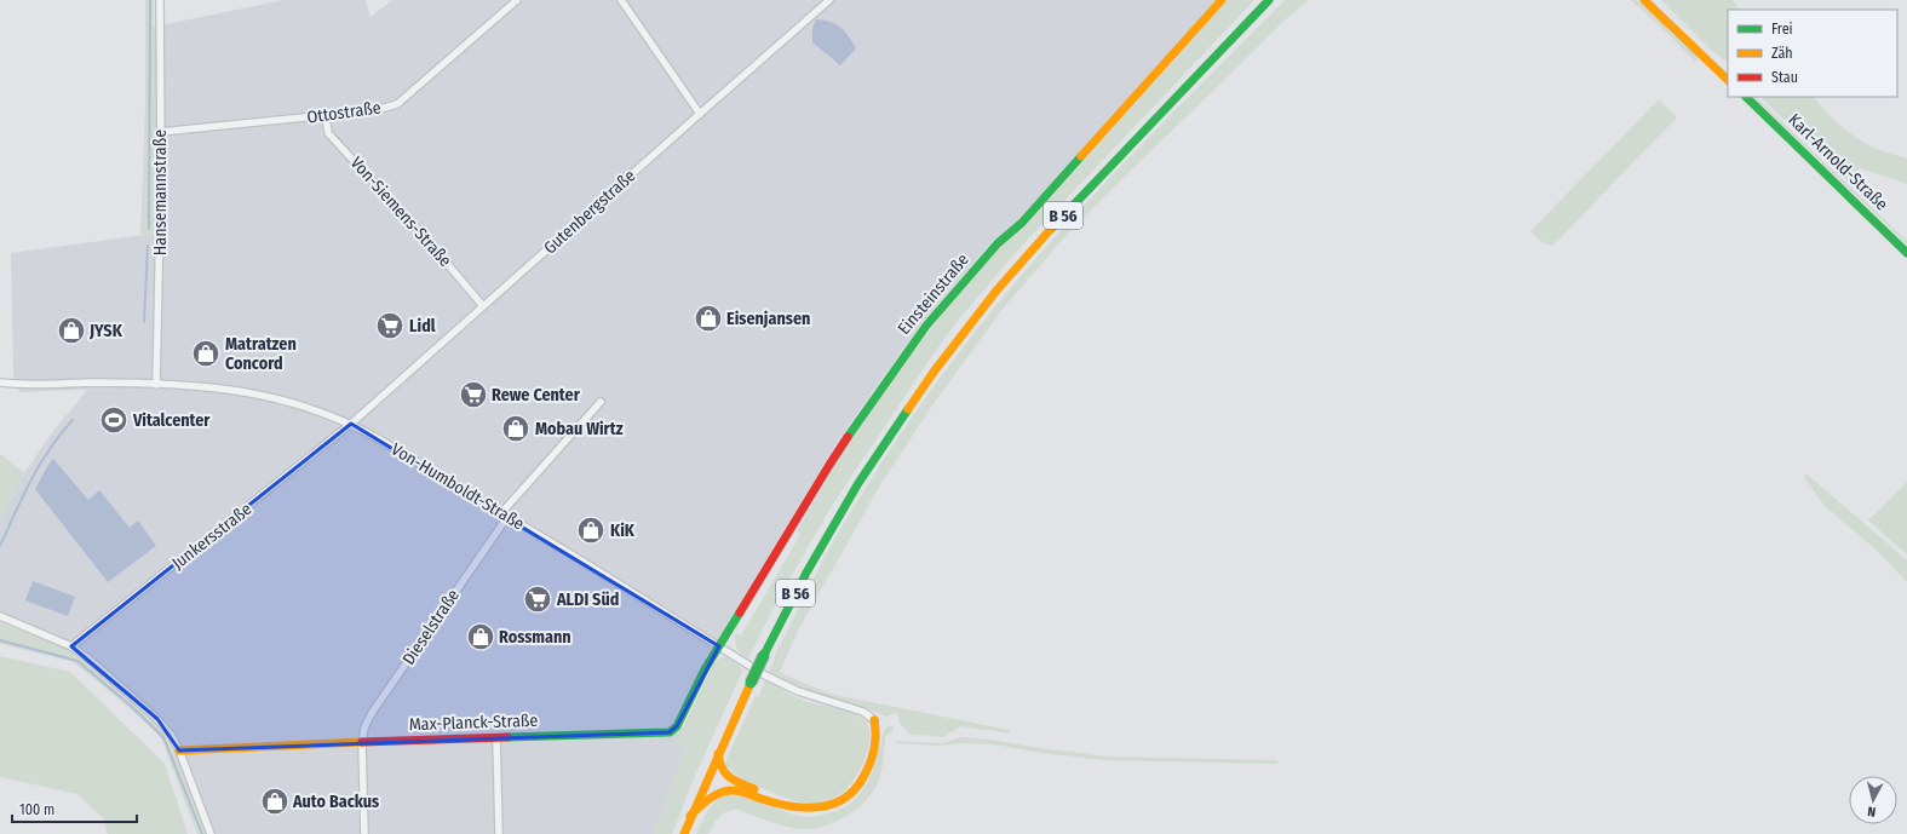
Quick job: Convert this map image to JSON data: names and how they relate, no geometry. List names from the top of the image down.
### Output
{
  "streets": {
    "main road": [
      "Karl-Arnold-Straße",
      "B 56",
      "Einsteinstraße",
      "Max-Planck-Straße"
    ],
    "street": [
      "Ottostraße",
      "Hansemannstraße",
      "Von-Siemens-Straße",
      "Gutenbergstraße",
      "Von-Humboldt-Straße",
      "Junkersstraße",
      "Dieselstraße"
    ]
  },
  "crossings": [
    ["Ottostraße", "Hansemannstraße"],
    ["Ottostraße", "Von-Siemens-Straße"],
    ["Hansemannstraße", "Von-Humboldt-Straße"],
    ["Von-Siemens-Straße", "Gutenbergstraße"],
    ["Gutenbergstraße", "Von-Humboldt-Straße"],
    ["Gutenbergstraße", "Junkersstraße"],
    ["Einsteinstraße", "Von-Humboldt-Straße"],
    ["Einsteinstraße", "Max-Planck-Straße"],
    ["Von-Humboldt-Straße", "Junkersstraße"],
    ["Von-Humboldt-Straße", "Dieselstraße"],
    ["Von-Humboldt-Straße", "Max-Planck-Straße"],
    ["Dieselstraße", "Max-Planck-Straße"]
  ],
  "places": {
    "shop": [
      "Eisenjansen",
      "JYSK",
      "Matratzen Concord",
      "Mobau Wirtz",
      "KiK",
      "Rossmann",
      "Auto Backus"
    ],
    "supermarket": ["Lidl", "Rewe Center", "ALDI Süd"],
    "sports": ["Vitalcenter"]
  },
  "legend": ["Frei", "Zäh", "Stau"],
  "scale_bar": "100 m",
  "north": "bottom"
}
